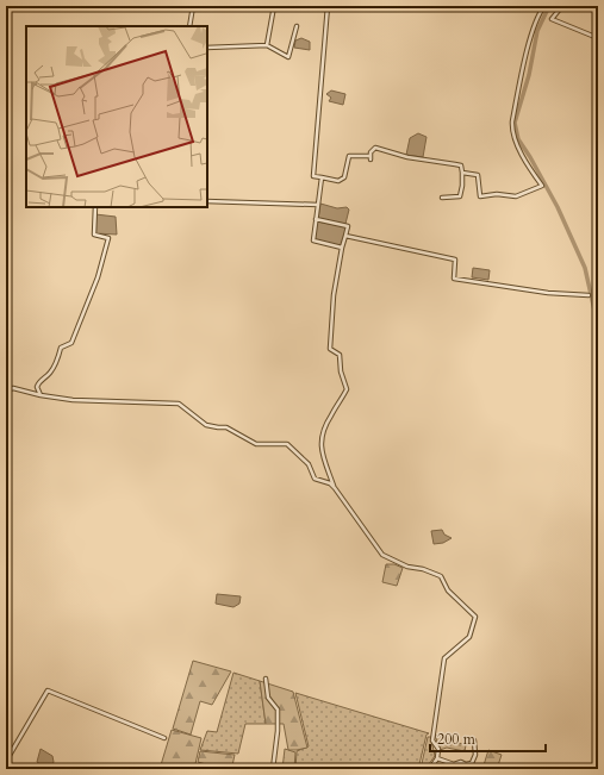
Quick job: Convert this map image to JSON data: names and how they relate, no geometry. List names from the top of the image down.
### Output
{
  "scale_bar": "200 m"
}
